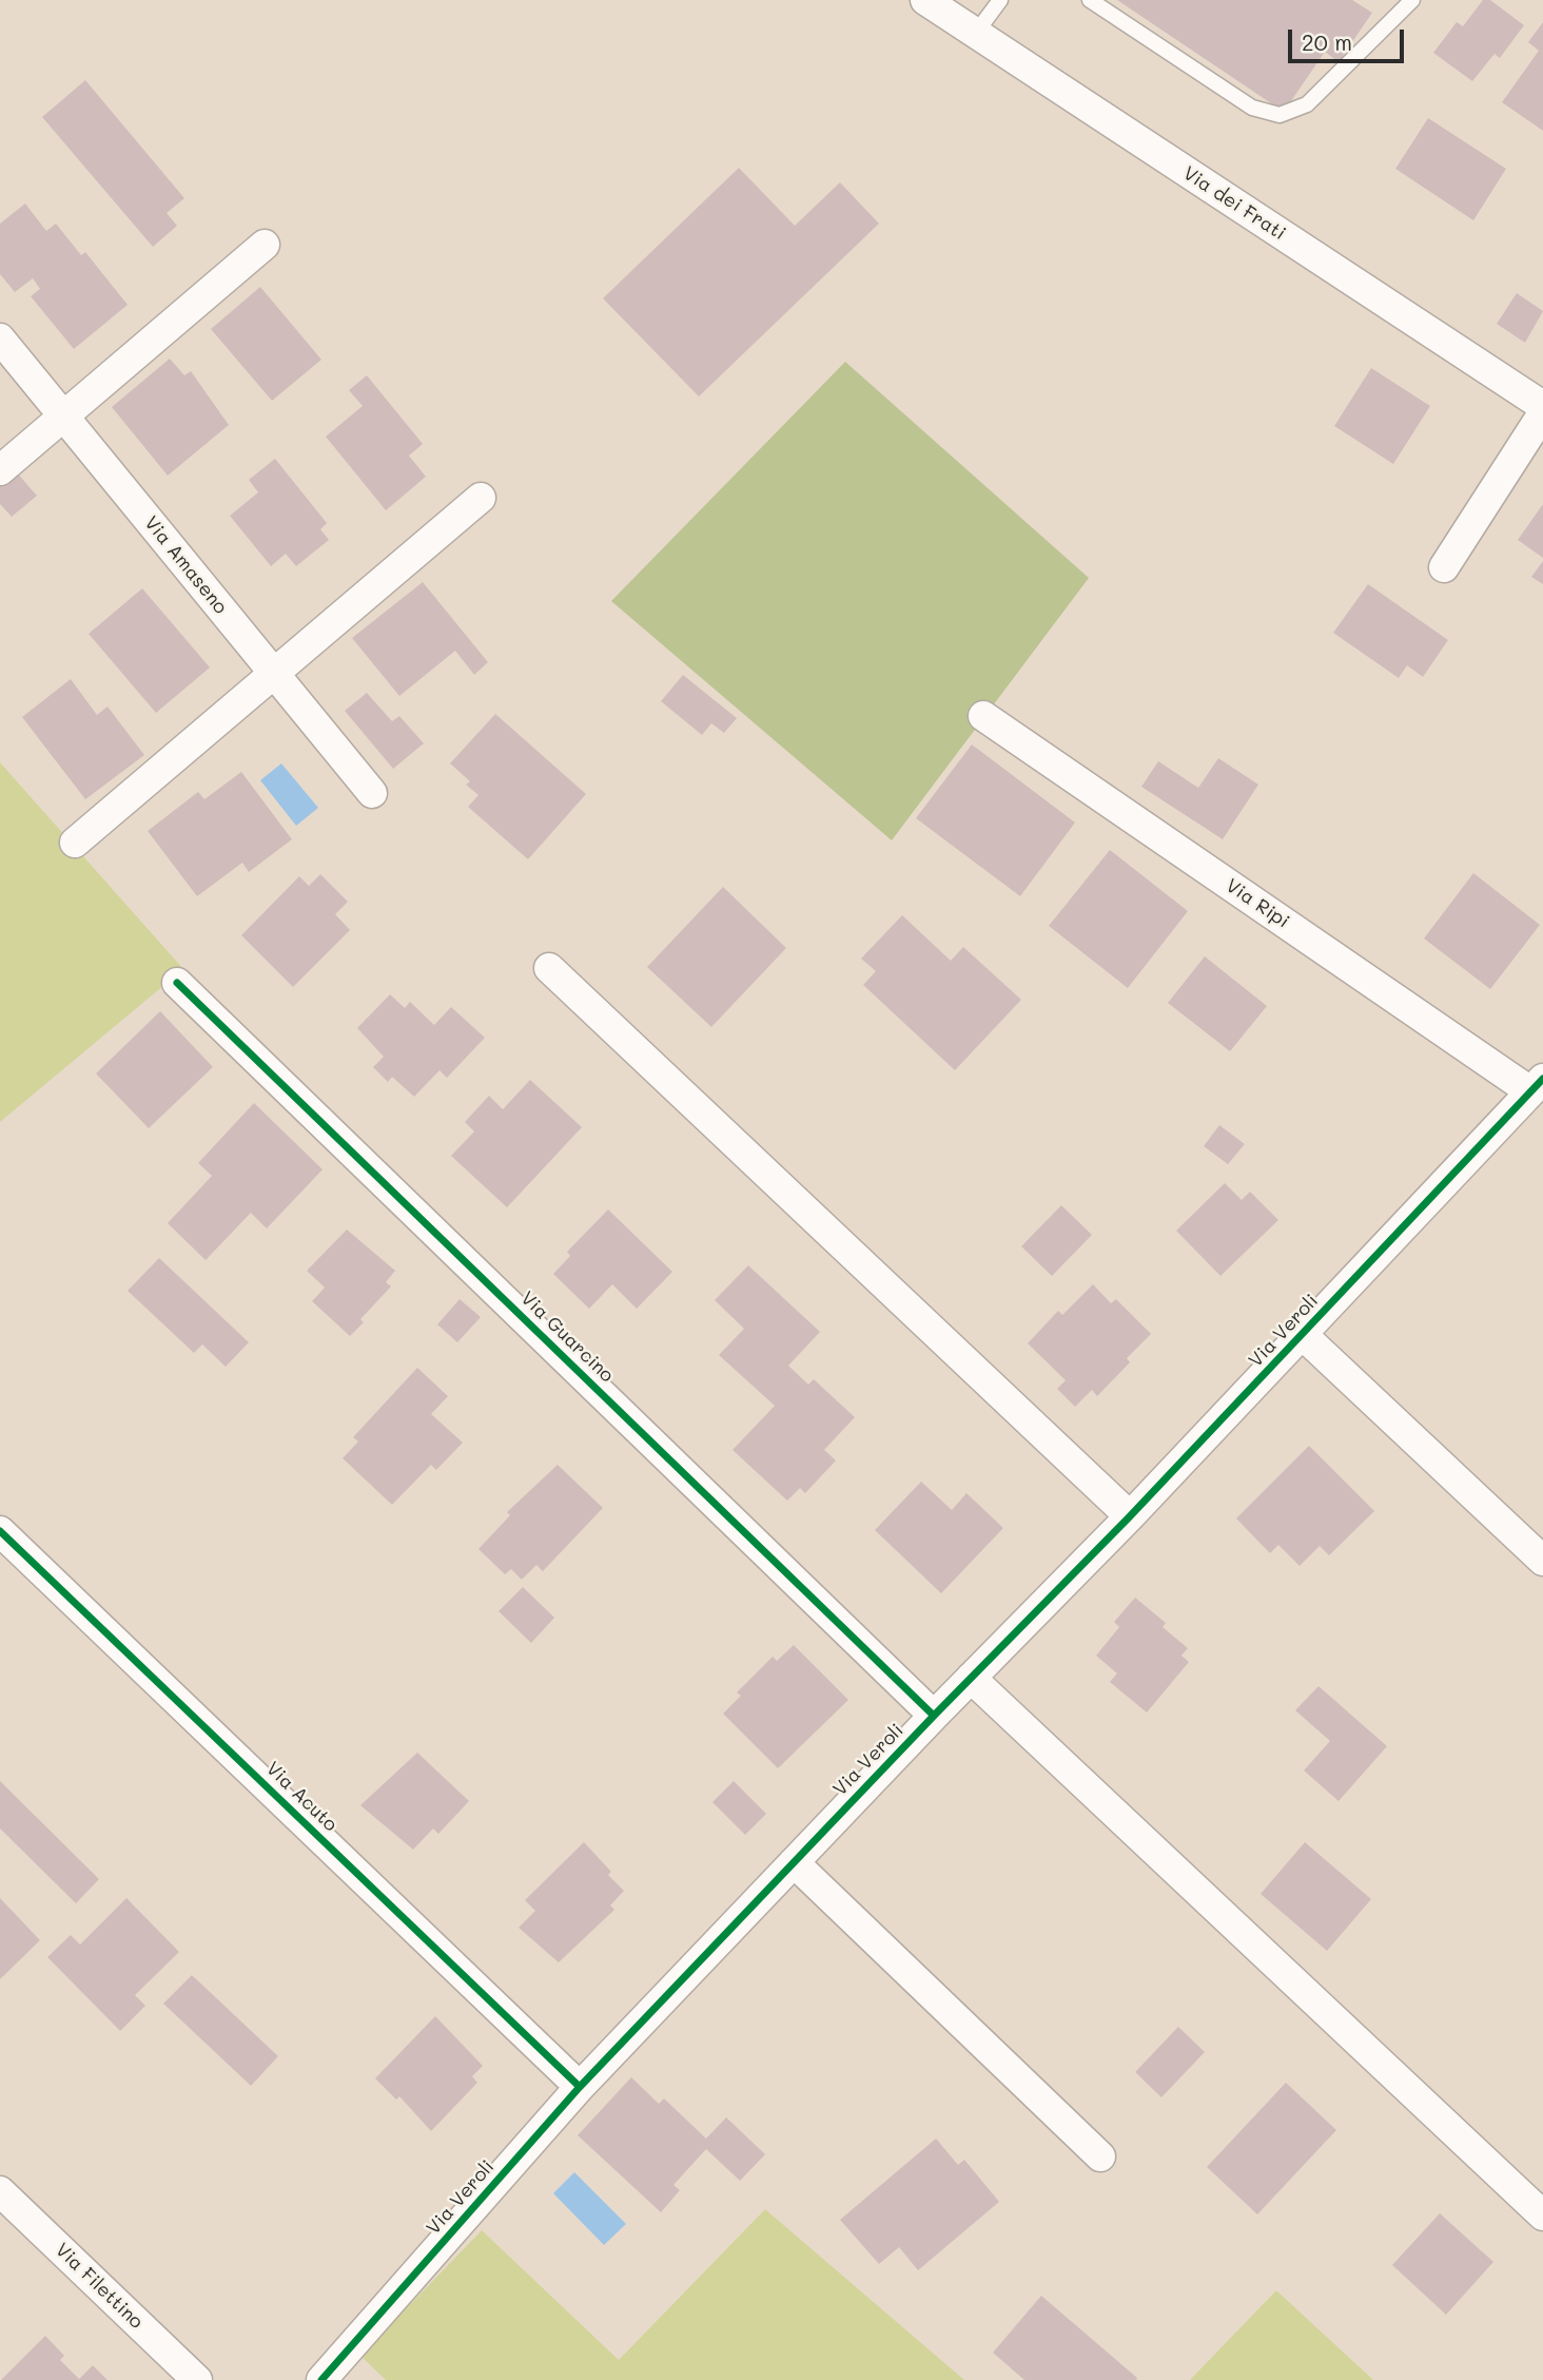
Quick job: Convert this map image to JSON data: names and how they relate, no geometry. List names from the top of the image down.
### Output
{
  "streets": {
    "street": [
      "Via dei Frati",
      "Via Amaseno",
      "Via Ripi",
      "Via Veroli",
      "Via Guarcino",
      "Via Acuto",
      "Via Filettino"
    ]
  },
  "crossings": [
    ["Via Ripi", "Via Veroli"],
    ["Via Veroli", "Via Guarcino"],
    ["Via Veroli", "Via Acuto"]
  ],
  "scale_bar": "20 m"
}
